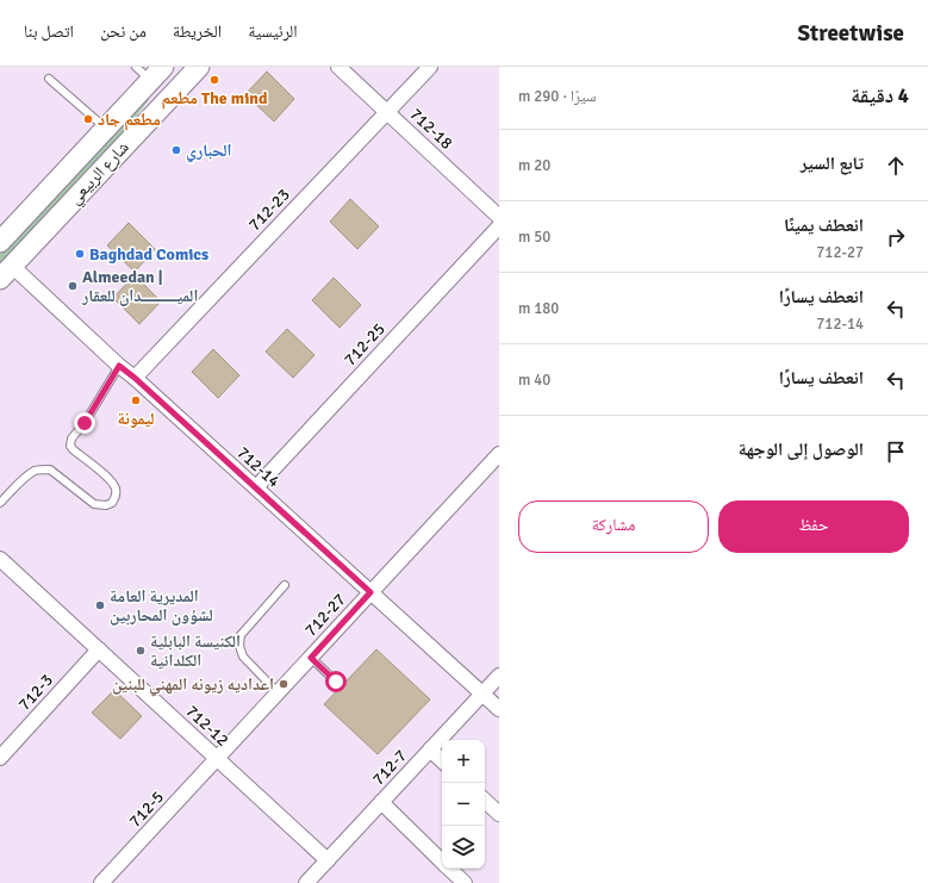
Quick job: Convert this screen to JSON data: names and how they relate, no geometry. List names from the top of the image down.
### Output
{
  "streets": {
    "street": [
      "712-18",
      "شارع الربيعي",
      "712-23",
      "712-25",
      "712-14",
      "712-27",
      "712-3",
      "712-12",
      "712-7",
      "712-5"
    ]
  },
  "crossings": [
    ["712-18", "712-23"],
    ["شارع الربيعي", "712-14"],
    ["712-23", "712-14"],
    ["712-25", "712-14"],
    ["712-14", "712-27"],
    ["712-14", "712-7"],
    ["712-27", "712-12"],
    ["712-27", "712-5"],
    ["712-3", "712-12"],
    ["712-12", "712-7"],
    ["712-12", "712-5"]
  ],
  "places": [
    "مطعم The mind",
    "مطعم جاد",
    "الحباري",
    "Baghdad Comics",
    "Almeedan | الميــــــــــدان للعقار",
    "ليمونة",
    "المديرية العامة لشؤون المحاربين",
    "الكنيسة البابلية الكلدانية",
    "اعداديه زيونه المهني للبنين"
  ],
  "page": {
    "header": "Streetwise",
    "nav": [
      "الرئيسية",
      "الخريطة",
      "من نحن",
      "اتصل بنا"
    ],
    "heading": ["4 دقيقة", "سيرًا · 290 m"],
    "list": [
      ["تابع السير", "20 m"],
      ["انعطف يمينًا", "712-27", "50 m"],
      ["انعطف يسارًا", "712-14", "180 m"],
      ["انعطف يسارًا", "40 m"],
      "الوصول إلى الوجهة"
    ],
    "buttons": ["حفظ", "مشاركة"],
    "map_buttons": ["+", "−"]
  }
}
